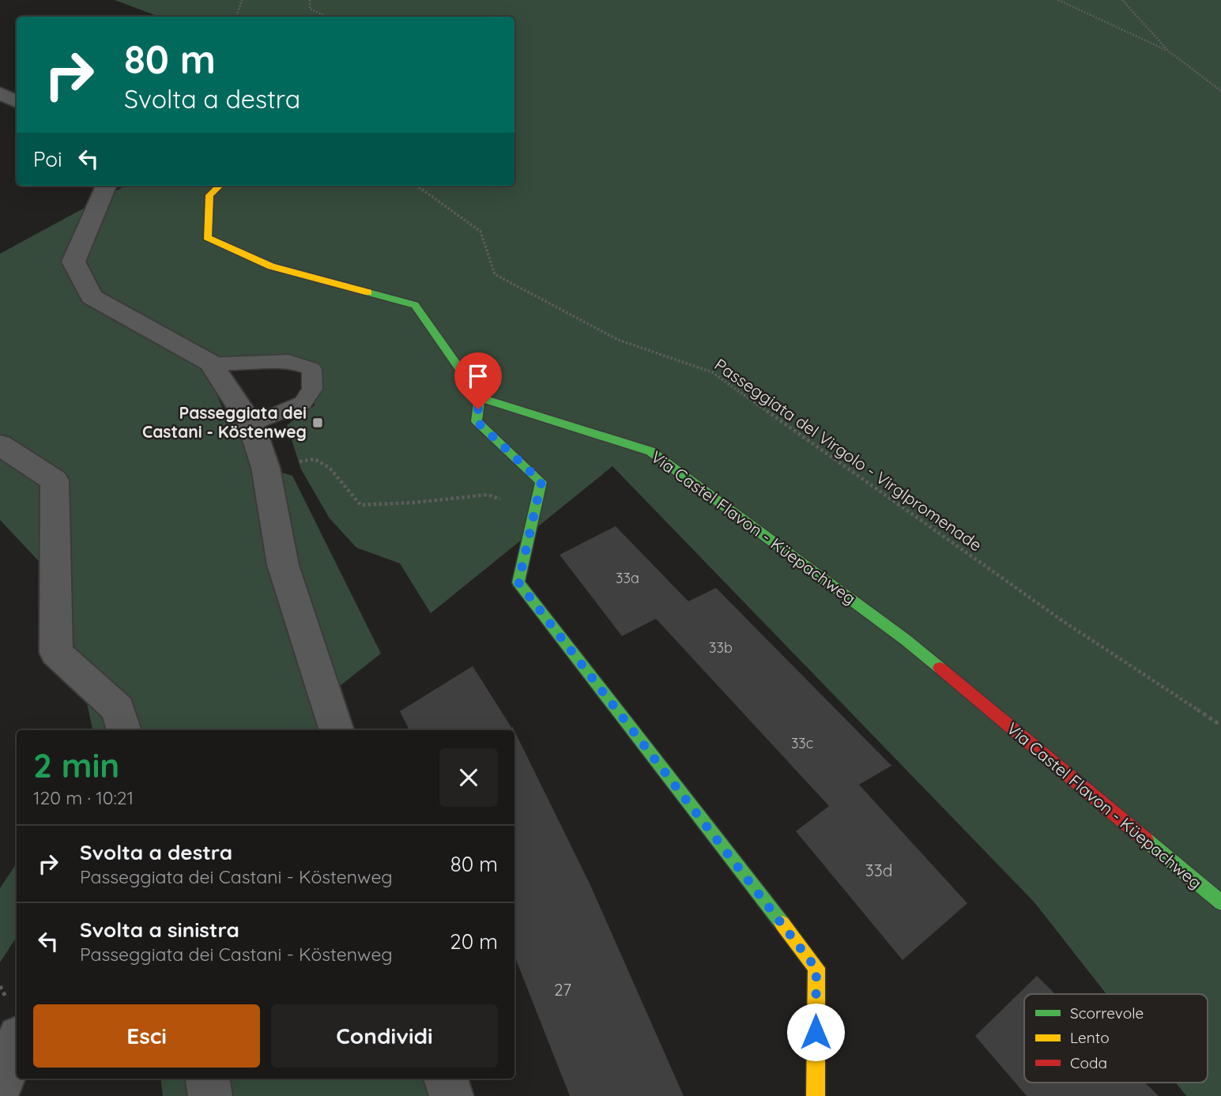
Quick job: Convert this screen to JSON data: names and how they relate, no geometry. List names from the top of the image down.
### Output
{
  "streets": {
    "street": ["Via Castel Flavon - Küepachweg"],
    "path": ["Passeggiata del Virgolo - Virglpromenade"]
  },
  "places": {
    "transit": ["Passeggiata dei Castani - Köstenweg"]
  },
  "house_numbers": [
    "33a",
    "33b",
    "33c",
    "33d",
    "27"
  ],
  "legend": ["Scorrevole", "Lento", "Coda"],
  "page": {
    "turn": ["80 m", "Svolta a destra"],
    "then": "Poi",
    "heading": ["2 min", "120 m · 10:21"],
    "list": [
      {
        "name": "Svolta a destra",
        "note": "Passeggiata dei Castani - Köstenweg",
        "value": "80 m"
      },
      {
        "name": "Svolta a sinistra",
        "note": "Passeggiata dei Castani - Köstenweg",
        "value": "20 m"
      }
    ],
    "buttons": ["Esci", "Condividi"]
  }
}
